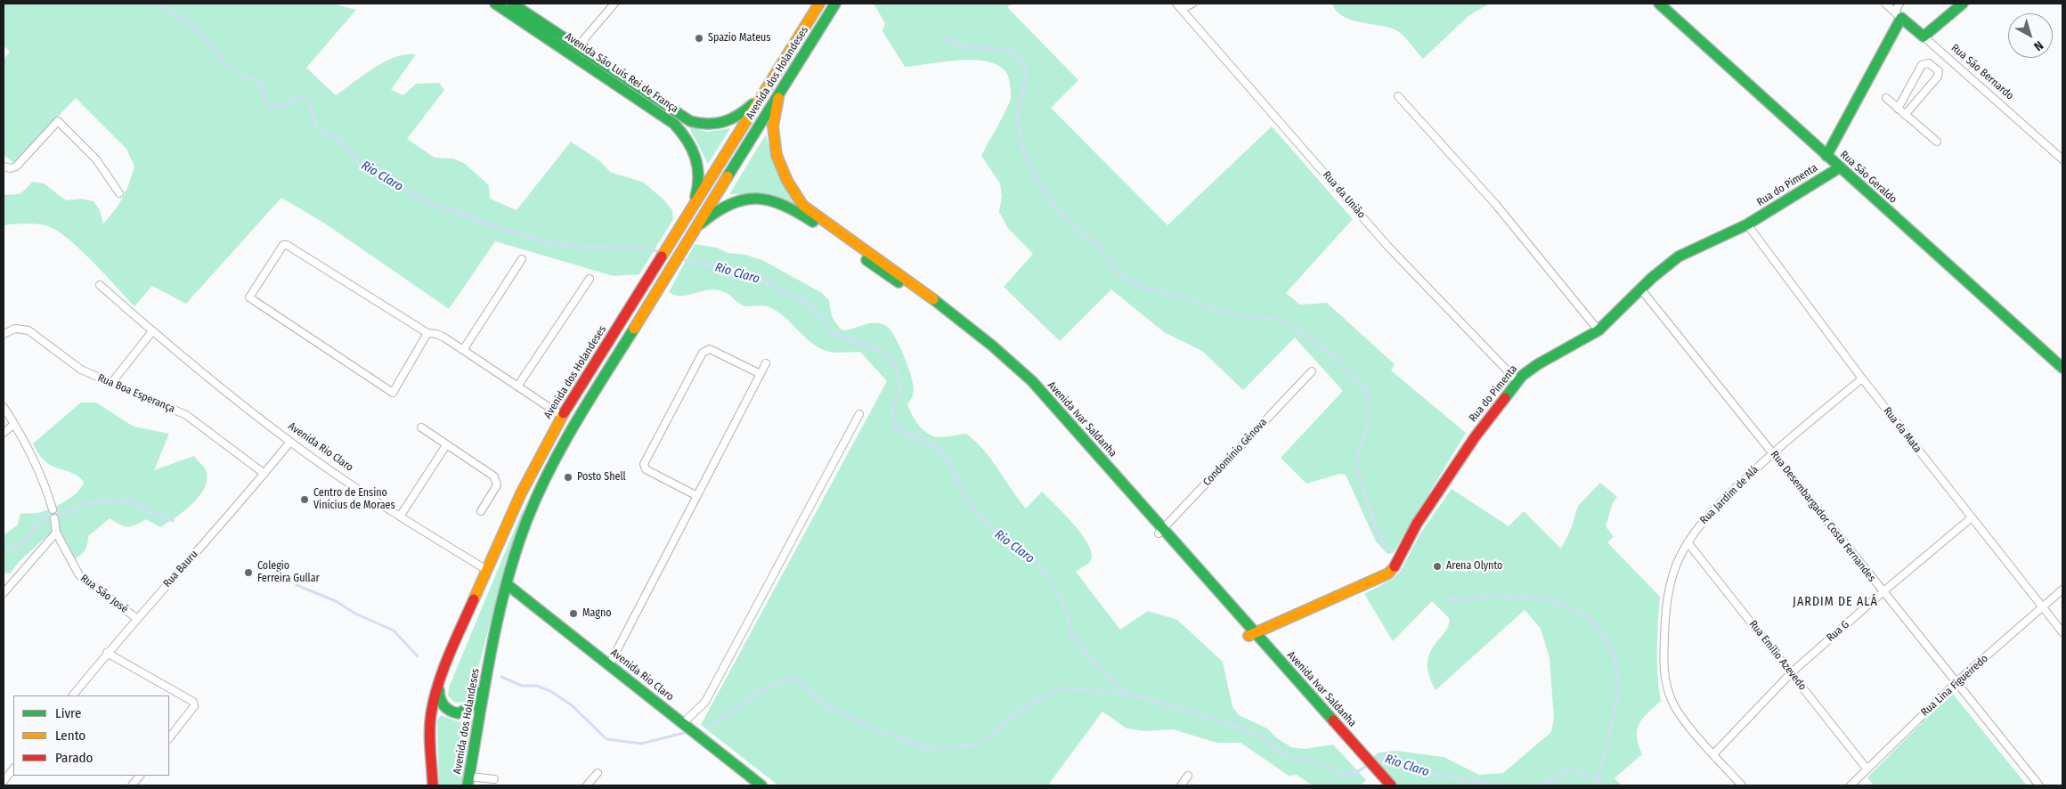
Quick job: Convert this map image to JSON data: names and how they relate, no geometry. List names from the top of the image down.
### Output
{
  "streets": {
    "main road": [
      "Rua São Bernardo",
      "Avenida São Luís Rei de França",
      "Avenida dos Holandeses",
      "Rua São Geraldo",
      "Rua do Pimenta",
      "Avenida Ivar Saldanha",
      "Avenida Rio Claro"
    ],
    "street": [
      "Rua da União",
      "Rua Boa Esperança",
      "Rua da Mata",
      "Condomínio Gênova",
      "Rua Jardim de Alá",
      "Rua Desembargador Costa Fernandes",
      "Rua Bauru",
      "Rua São José",
      "Rua G",
      "Rua Emílio Azevedo",
      "Rua Lina Figueiredo"
    ]
  },
  "crossings": [
    ["Rua São Bernardo", "Rua do Pimenta"],
    ["Avenida São Luís Rei de França", "Avenida dos Holandeses"],
    ["Avenida dos Holandeses", "Avenida Ivar Saldanha"],
    ["Avenida dos Holandeses", "Avenida Rio Claro"],
    ["Rua São Geraldo", "Rua do Pimenta"],
    ["Rua do Pimenta", "Rua da União"],
    ["Rua do Pimenta", "Avenida Ivar Saldanha"],
    ["Rua do Pimenta", "Rua da Mata"],
    ["Rua do Pimenta", "Rua Desembargador Costa Fernandes"],
    ["Rua Boa Esperança", "Rua Bauru"],
    ["Avenida Ivar Saldanha", "Condomínio Gênova"],
    ["Rua da Mata", "Rua Jardim de Alá"],
    ["Rua da Mata", "Rua G"],
    ["Rua da Mata", "Rua Lina Figueiredo"],
    ["Avenida Rio Claro", "Rua Bauru"],
    ["Rua Jardim de Alá", "Rua Desembargador Costa Fernandes"],
    ["Rua Jardim de Alá", "Rua G"],
    ["Rua Jardim de Alá", "Rua Emílio Azevedo"],
    ["Rua Desembargador Costa Fernandes", "Rua G"],
    ["Rua Desembargador Costa Fernandes", "Rua Lina Figueiredo"],
    ["Rua Bauru", "Rua São José"],
    ["Rua G", "Rua Emílio Azevedo"],
    ["Rua Emílio Azevedo", "Rua Lina Figueiredo"]
  ],
  "districts": ["JARDIM DE ALÁ"],
  "water": ["Rio Claro"],
  "places": [
    "Spazio Mateus",
    "Posto Shell",
    "Centro de Ensino Vinícius de Moraes",
    "Arena Olynto",
    "Colegio Ferreira Gullar",
    "Magno"
  ],
  "legend": ["Livre", "Lento", "Parado"],
  "north": "bottom right"
}
